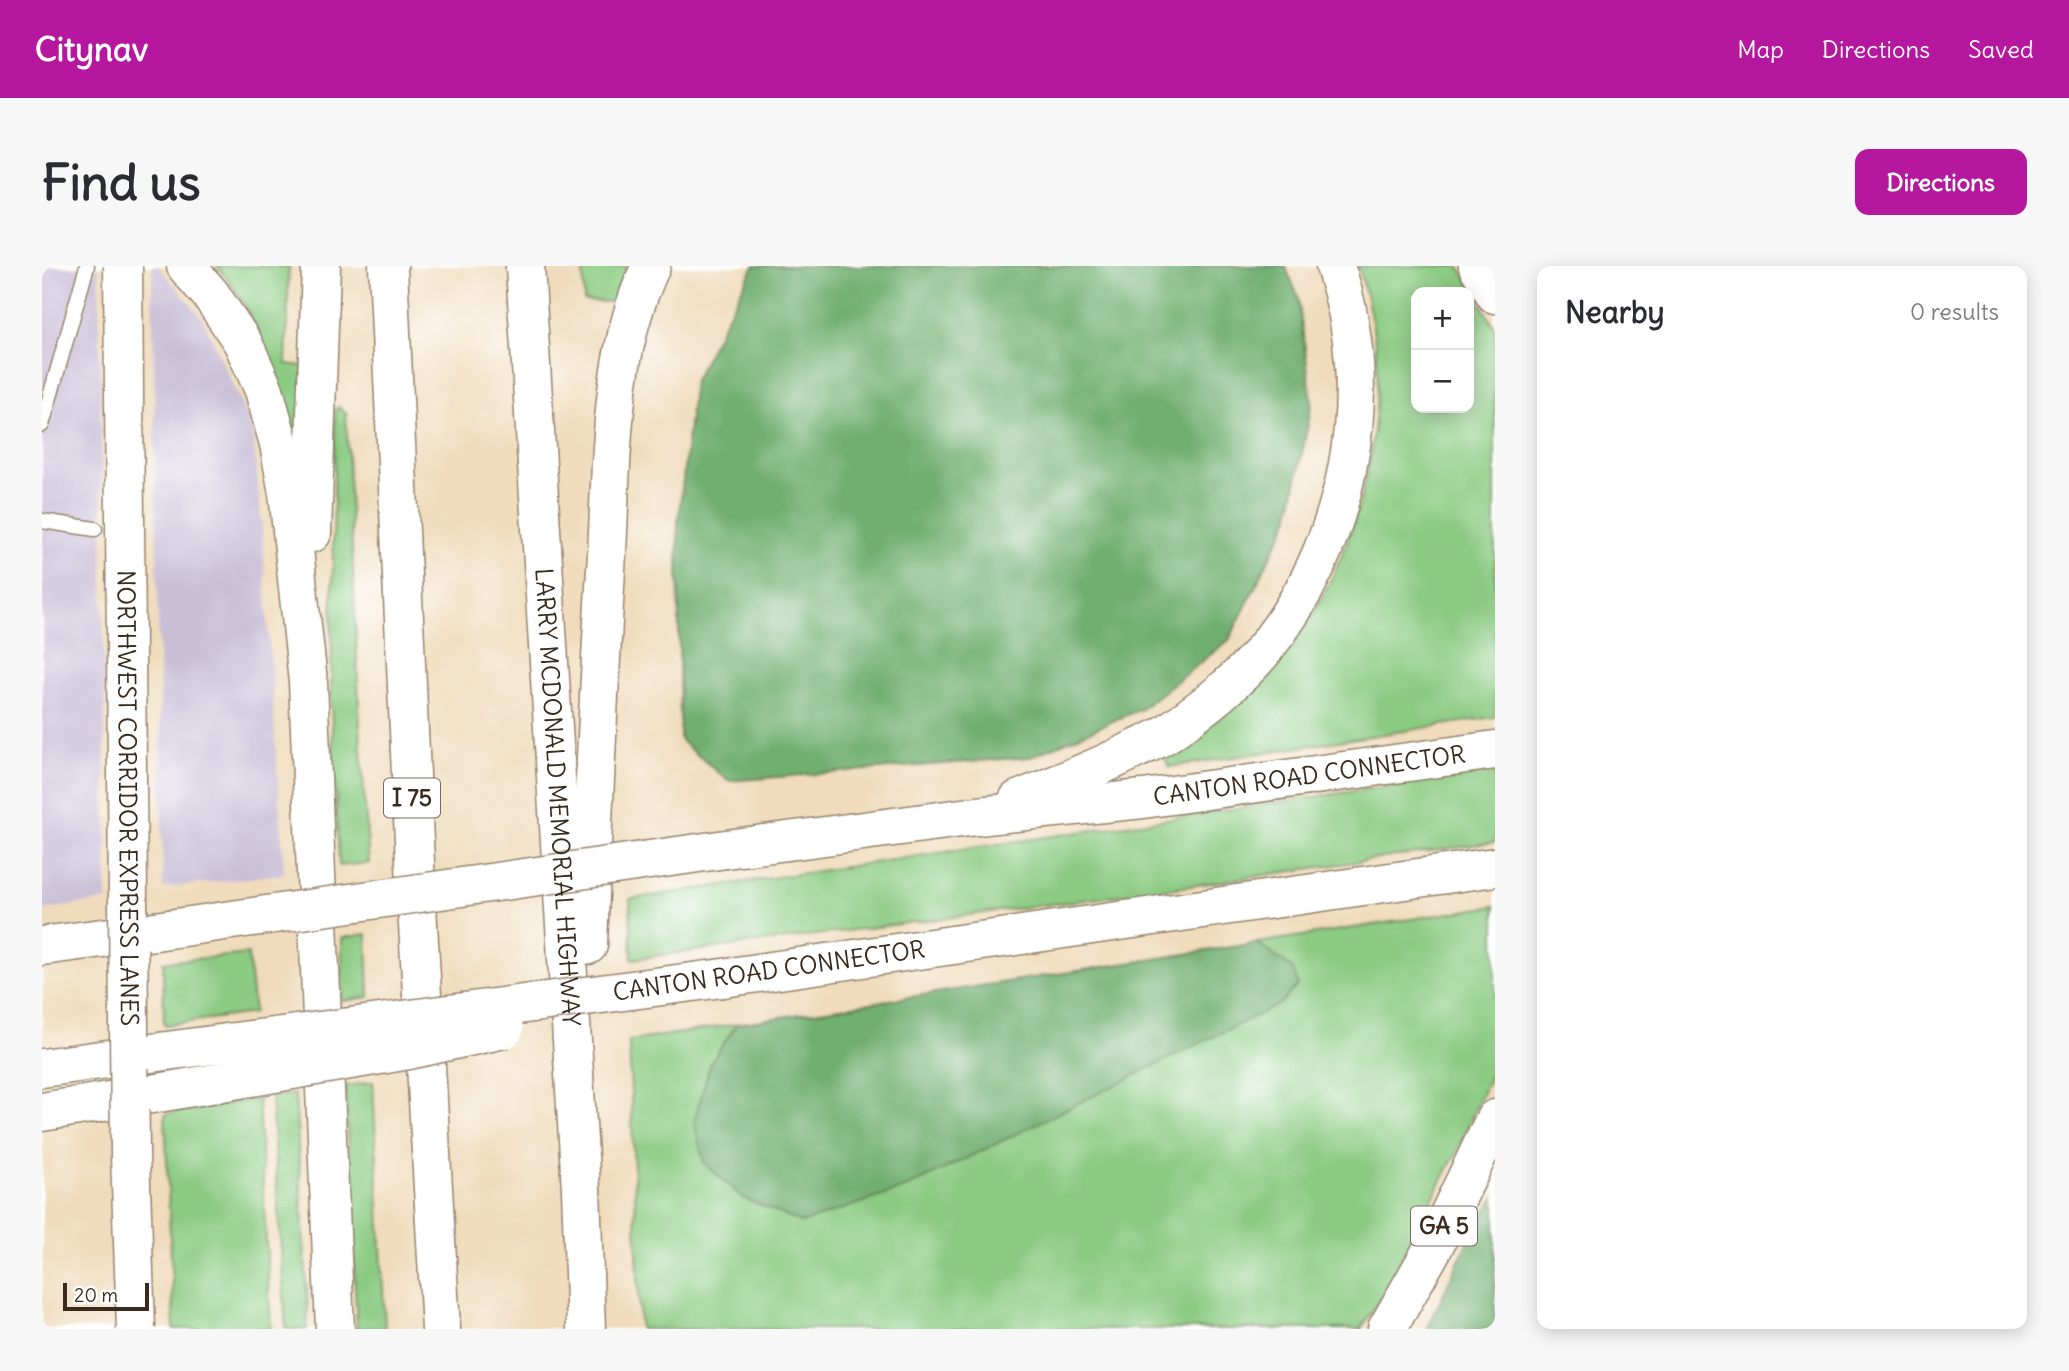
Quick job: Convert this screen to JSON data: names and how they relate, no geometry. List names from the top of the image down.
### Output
{
  "streets": {
    "highway": [
      "CANTON ROAD CONNECTOR",
      "LARRY MCDONALD MEMORIAL HIGHWAY",
      "NORTHWEST CORRIDOR EXPRESS LANES",
      "I 75",
      "GA 5"
    ]
  },
  "scale_bar": "20 m",
  "page": {
    "header": "Citynav",
    "nav": ["Map", "Directions", "Saved"],
    "buttons": "Directions",
    "title": "Find us",
    "heading": ["Nearby", "0 results"],
    "map_buttons": ["+", "−"],
    "scale": "20 m"
  }
}
